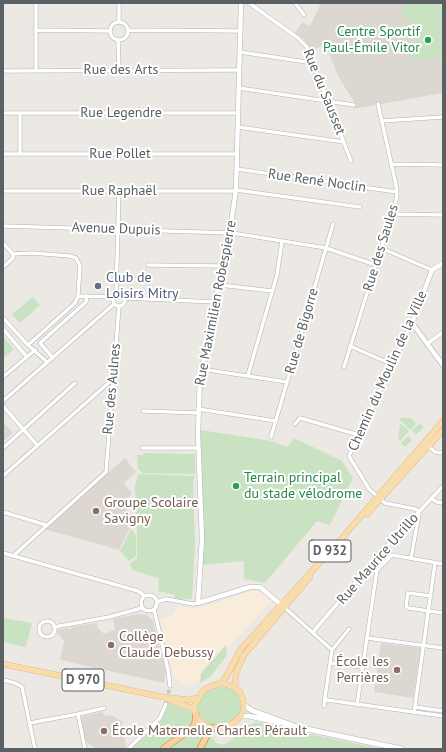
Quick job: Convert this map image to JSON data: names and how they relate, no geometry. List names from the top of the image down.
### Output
{
  "streets": {
    "main road": ["D 932", "D 970"],
    "street": [
      "Rue des Arts",
      "Rue du Sausset",
      "Rue Legendre",
      "Rue Pollet",
      "Rue René Noclin",
      "Rue Raphaël",
      "Avenue Dupuis",
      "Rue des Saules",
      "Rue Maximilien Robespierre",
      "Rue de Bigorre",
      "Chemin du Moulin de la Ville",
      "Rue des Aulnes",
      "Rue Maurice Utrillo"
    ]
  },
  "crossings": [
    ["Rue des Arts", "Rue Maximilien Robespierre"],
    ["Rue Legendre", "Rue Maximilien Robespierre"],
    ["Rue Pollet", "Rue Maximilien Robespierre"],
    ["Rue René Noclin", "Rue des Saules"],
    ["Rue René Noclin", "Rue Maximilien Robespierre"],
    ["Rue Raphaël", "Rue Maximilien Robespierre"],
    ["Avenue Dupuis", "Rue des Saules"],
    ["Avenue Dupuis", "Rue Maximilien Robespierre"],
    ["Avenue Dupuis", "Rue de Bigorre"],
    ["Chemin du Moulin de la Ville", "D 932"],
    ["D 932", "D 970"]
  ],
  "places": [
    "Centre Sportif Paul-Émile Vitor",
    "Club de Loisirs Mitry",
    "Terrain principal du stade vélodrome",
    "Groupe Scolaire Savigny",
    "Collège Claude Debussy",
    "École les Perrières",
    "École Maternelle Charles Pérault"
  ]
}
